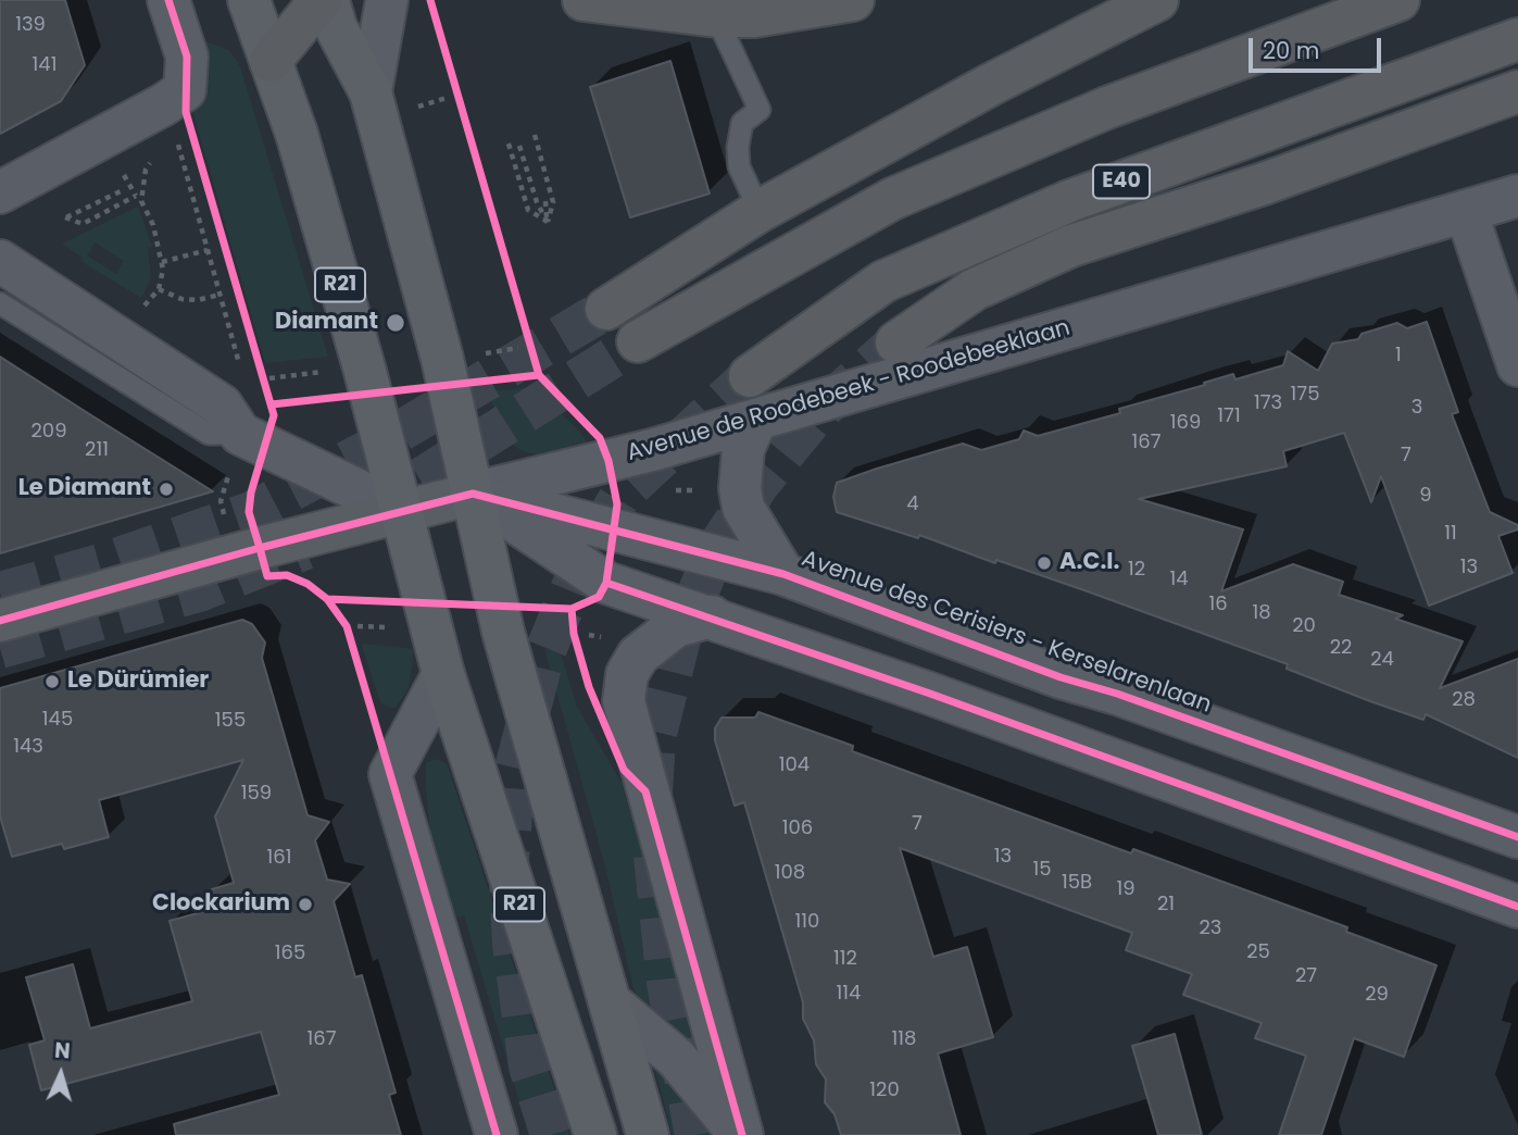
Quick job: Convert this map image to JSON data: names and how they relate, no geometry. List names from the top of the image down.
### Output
{
  "streets": {
    "highway": ["E40"],
    "main road": ["R21", "Avenue de Roodebeek - Roodebeeklaan"],
    "street": ["Avenue des Cerisiers - Kerselarenlaan"]
  },
  "crossings": [
    ["R21", "Avenue de Roodebeek - Roodebeeklaan"],
    ["R21", "Avenue des Cerisiers - Kerselarenlaan"],
    ["Avenue de Roodebeek - Roodebeeklaan", "Avenue des Cerisiers - Kerselarenlaan"]
  ],
  "places": [
    "Diamant",
    "Le Diamant",
    "A.C.I.",
    "Le Dürümier",
    "Clockarium"
  ],
  "house_numbers": [
    "139",
    "141",
    "1",
    "175",
    "173",
    "3",
    "171",
    "169",
    "209",
    "167",
    "211",
    "7",
    "9",
    "4",
    "11",
    "13",
    "12",
    "14",
    "16",
    "18",
    "20",
    "22",
    "24",
    "28",
    "145",
    "155",
    "143",
    "104",
    "159",
    "7",
    "106",
    "13",
    "161",
    "15",
    "108",
    "15B",
    "19",
    "21",
    "110",
    "23",
    "25",
    "165",
    "112",
    "27",
    "114",
    "29",
    "167",
    "118",
    "120"
  ],
  "scale_bar": "20 m",
  "north": "top"
}
